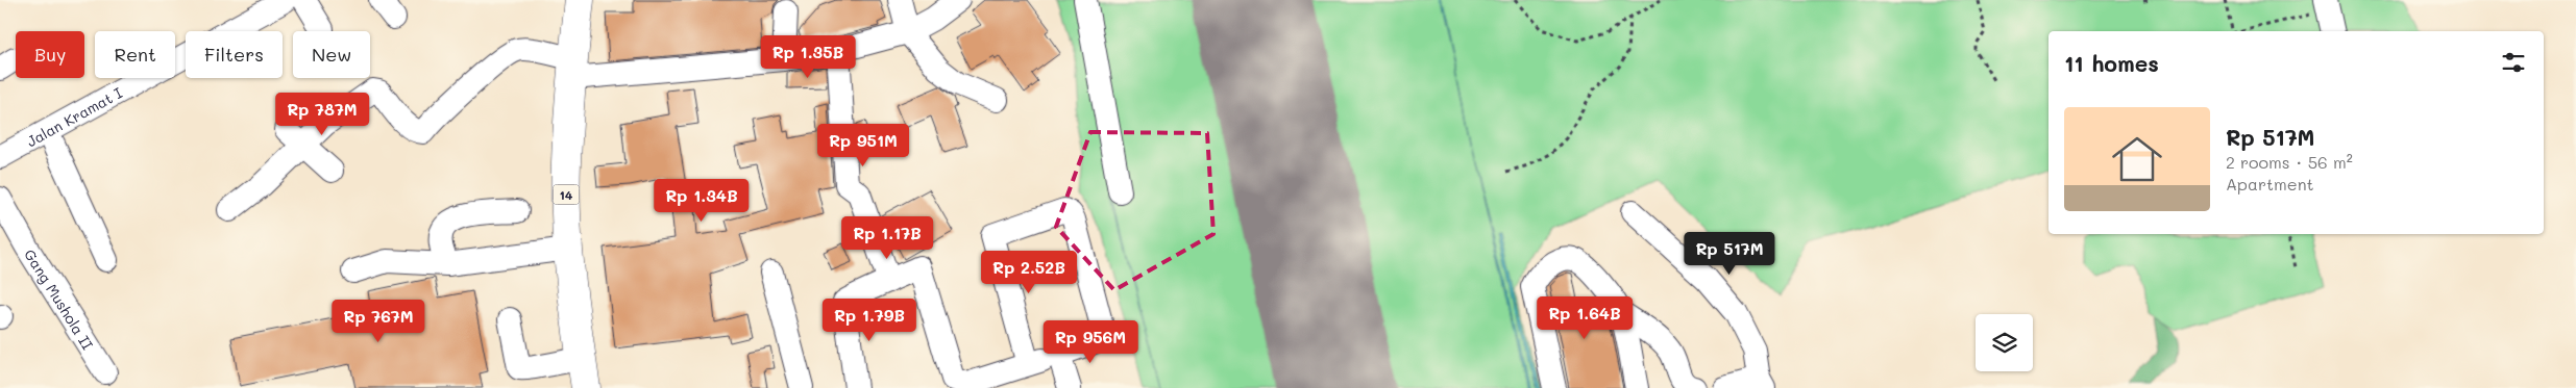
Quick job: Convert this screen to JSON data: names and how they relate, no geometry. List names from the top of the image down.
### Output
{
  "streets": {
    "highway": ["14"],
    "street": ["Jalan Kramat I", "Gang Mushola II"]
  },
  "page": {
    "chip": [
      "Buy",
      "Rent",
      "Filters",
      "New"
    ],
    "heading": "11 homes",
    "price": [
      "Rp 1.35B",
      "Rp 787M",
      "Rp 951M",
      "Rp 1.34B",
      "Rp 1.17B",
      "Rp 517M",
      "Rp 2.52B",
      "Rp 1.64B",
      "Rp 1.79B",
      "Rp 767M",
      "Rp 956M"
    ],
    "list": [
      {
        "name": "Rp 517M",
        "note": "2 rooms · 56 m² · Apartment"
      }
    ]
  }
}
